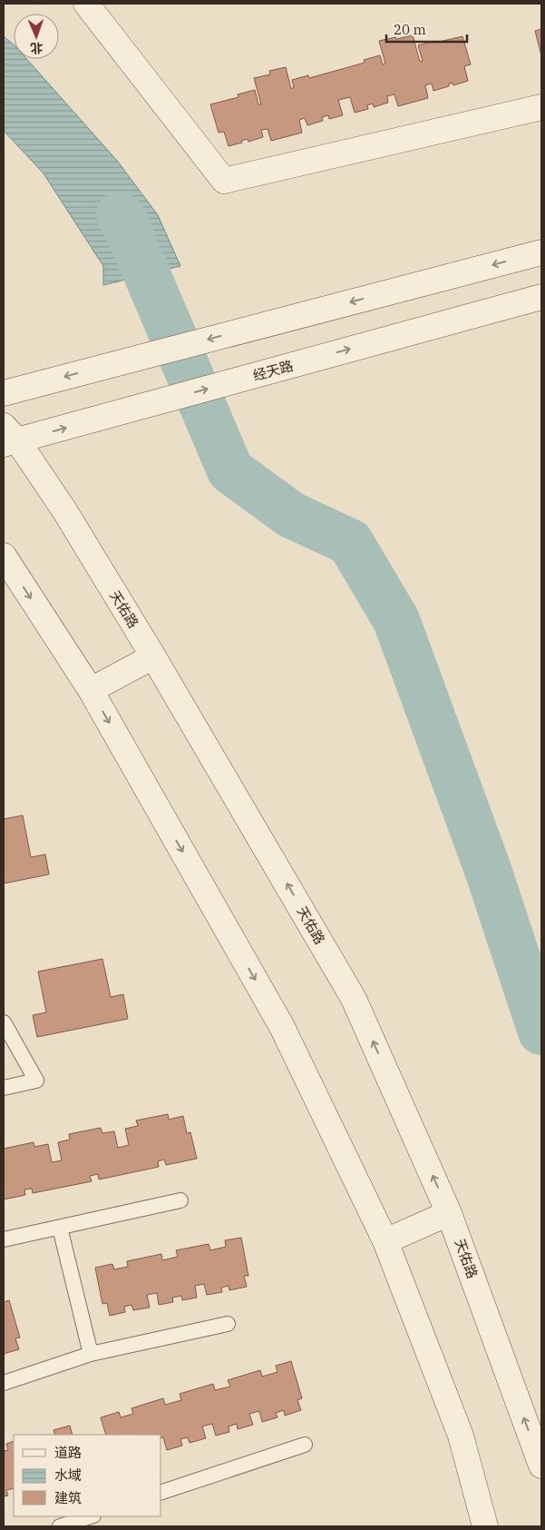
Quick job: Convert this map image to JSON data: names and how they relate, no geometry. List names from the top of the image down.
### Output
{
  "streets": {
    "main road": ["经天路", "天佑路"]
  },
  "crossings": [
    ["经天路", "天佑路"]
  ],
  "legend": ["道路", "水域", "建筑"],
  "scale_bar": "20 m",
  "north": "bottom"
}
